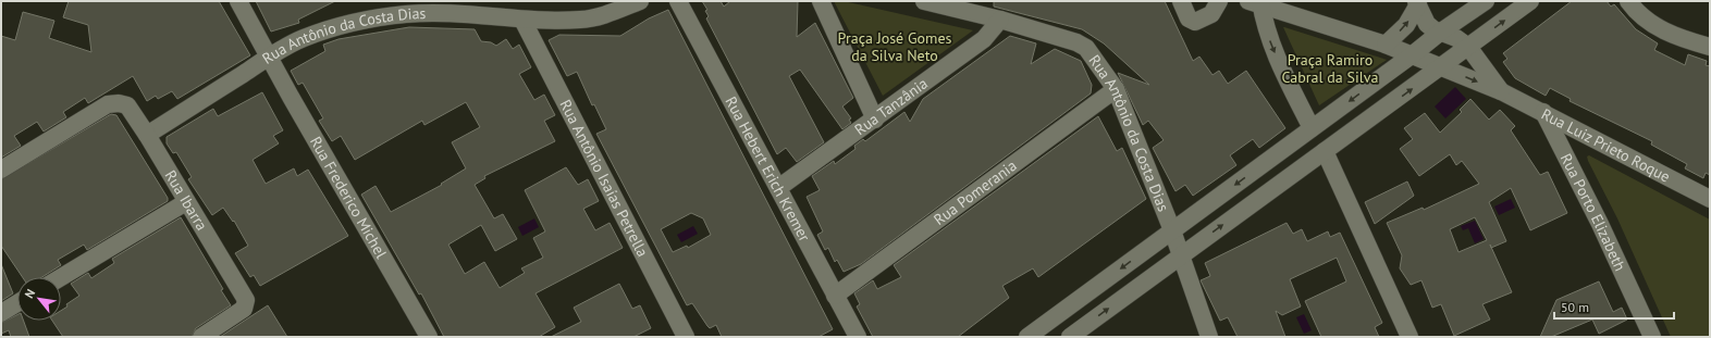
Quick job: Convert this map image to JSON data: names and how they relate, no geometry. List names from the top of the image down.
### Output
{
  "streets": {
    "street": [
      "Rua Antônio da Costa Dias",
      "Rua Tanzânia",
      "Rua Luiz Prieto Roque",
      "Rua Hebert Erich Kremer",
      "Rua Antônio Isaías Petrella",
      "Rua Pomerania",
      "Rua Frederico Michel",
      "Rua Ibarra",
      "Rua Porto Elizabeth"
    ]
  },
  "crossings": [
    ["Rua Antônio da Costa Dias", "Rua Tanzânia"],
    ["Rua Antônio da Costa Dias", "Rua Antônio Isaías Petrella"],
    ["Rua Antônio da Costa Dias", "Rua Pomerania"],
    ["Rua Antônio da Costa Dias", "Rua Frederico Michel"],
    ["Rua Antônio da Costa Dias", "Rua Ibarra"],
    ["Rua Tanzânia", "Rua Hebert Erich Kremer"],
    ["Rua Luiz Prieto Roque", "Rua Porto Elizabeth"],
    ["Rua Hebert Erich Kremer", "Rua Pomerania"]
  ],
  "parks": ["Praça José Gomes da Silva Neto", "Praça Ramiro Cabral da Silva"],
  "scale_bar": "50 m",
  "north": "top left"
}
